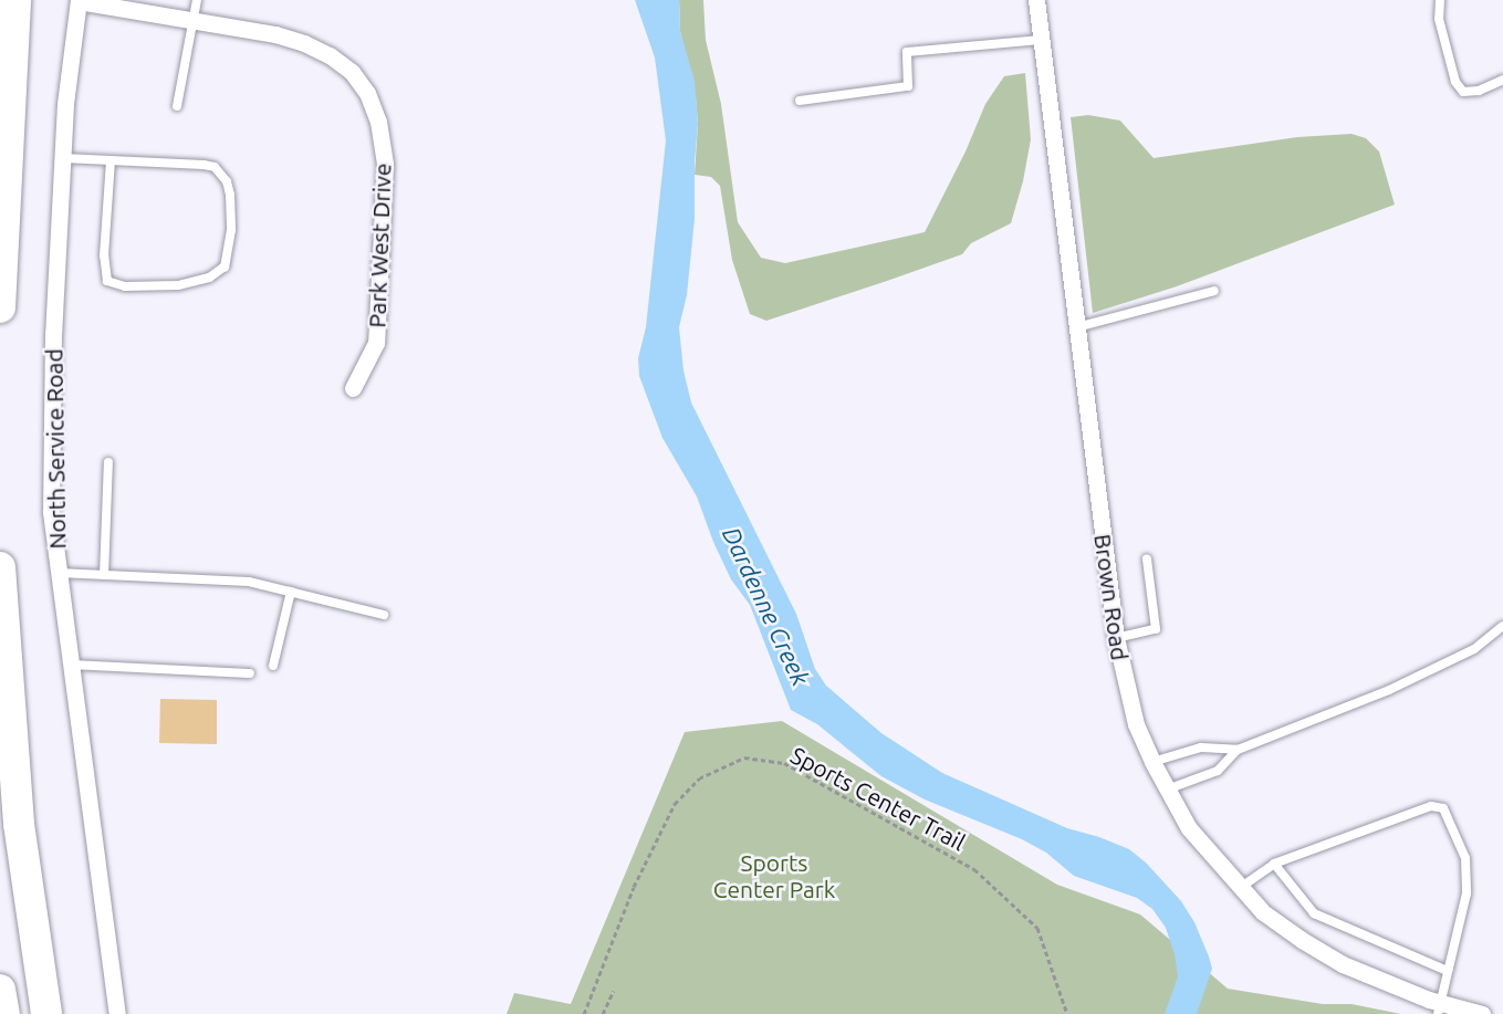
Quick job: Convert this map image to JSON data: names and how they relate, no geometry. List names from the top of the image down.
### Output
{
  "streets": {
    "street": ["Park West Drive", "North Service Road", "Brown Road"],
    "path": ["Sports Center Trail"]
  },
  "crossings": [
    ["Park West Drive", "North Service Road"]
  ],
  "water": ["Dardenne Creek"],
  "parks": ["Sports Center Park"]
}
